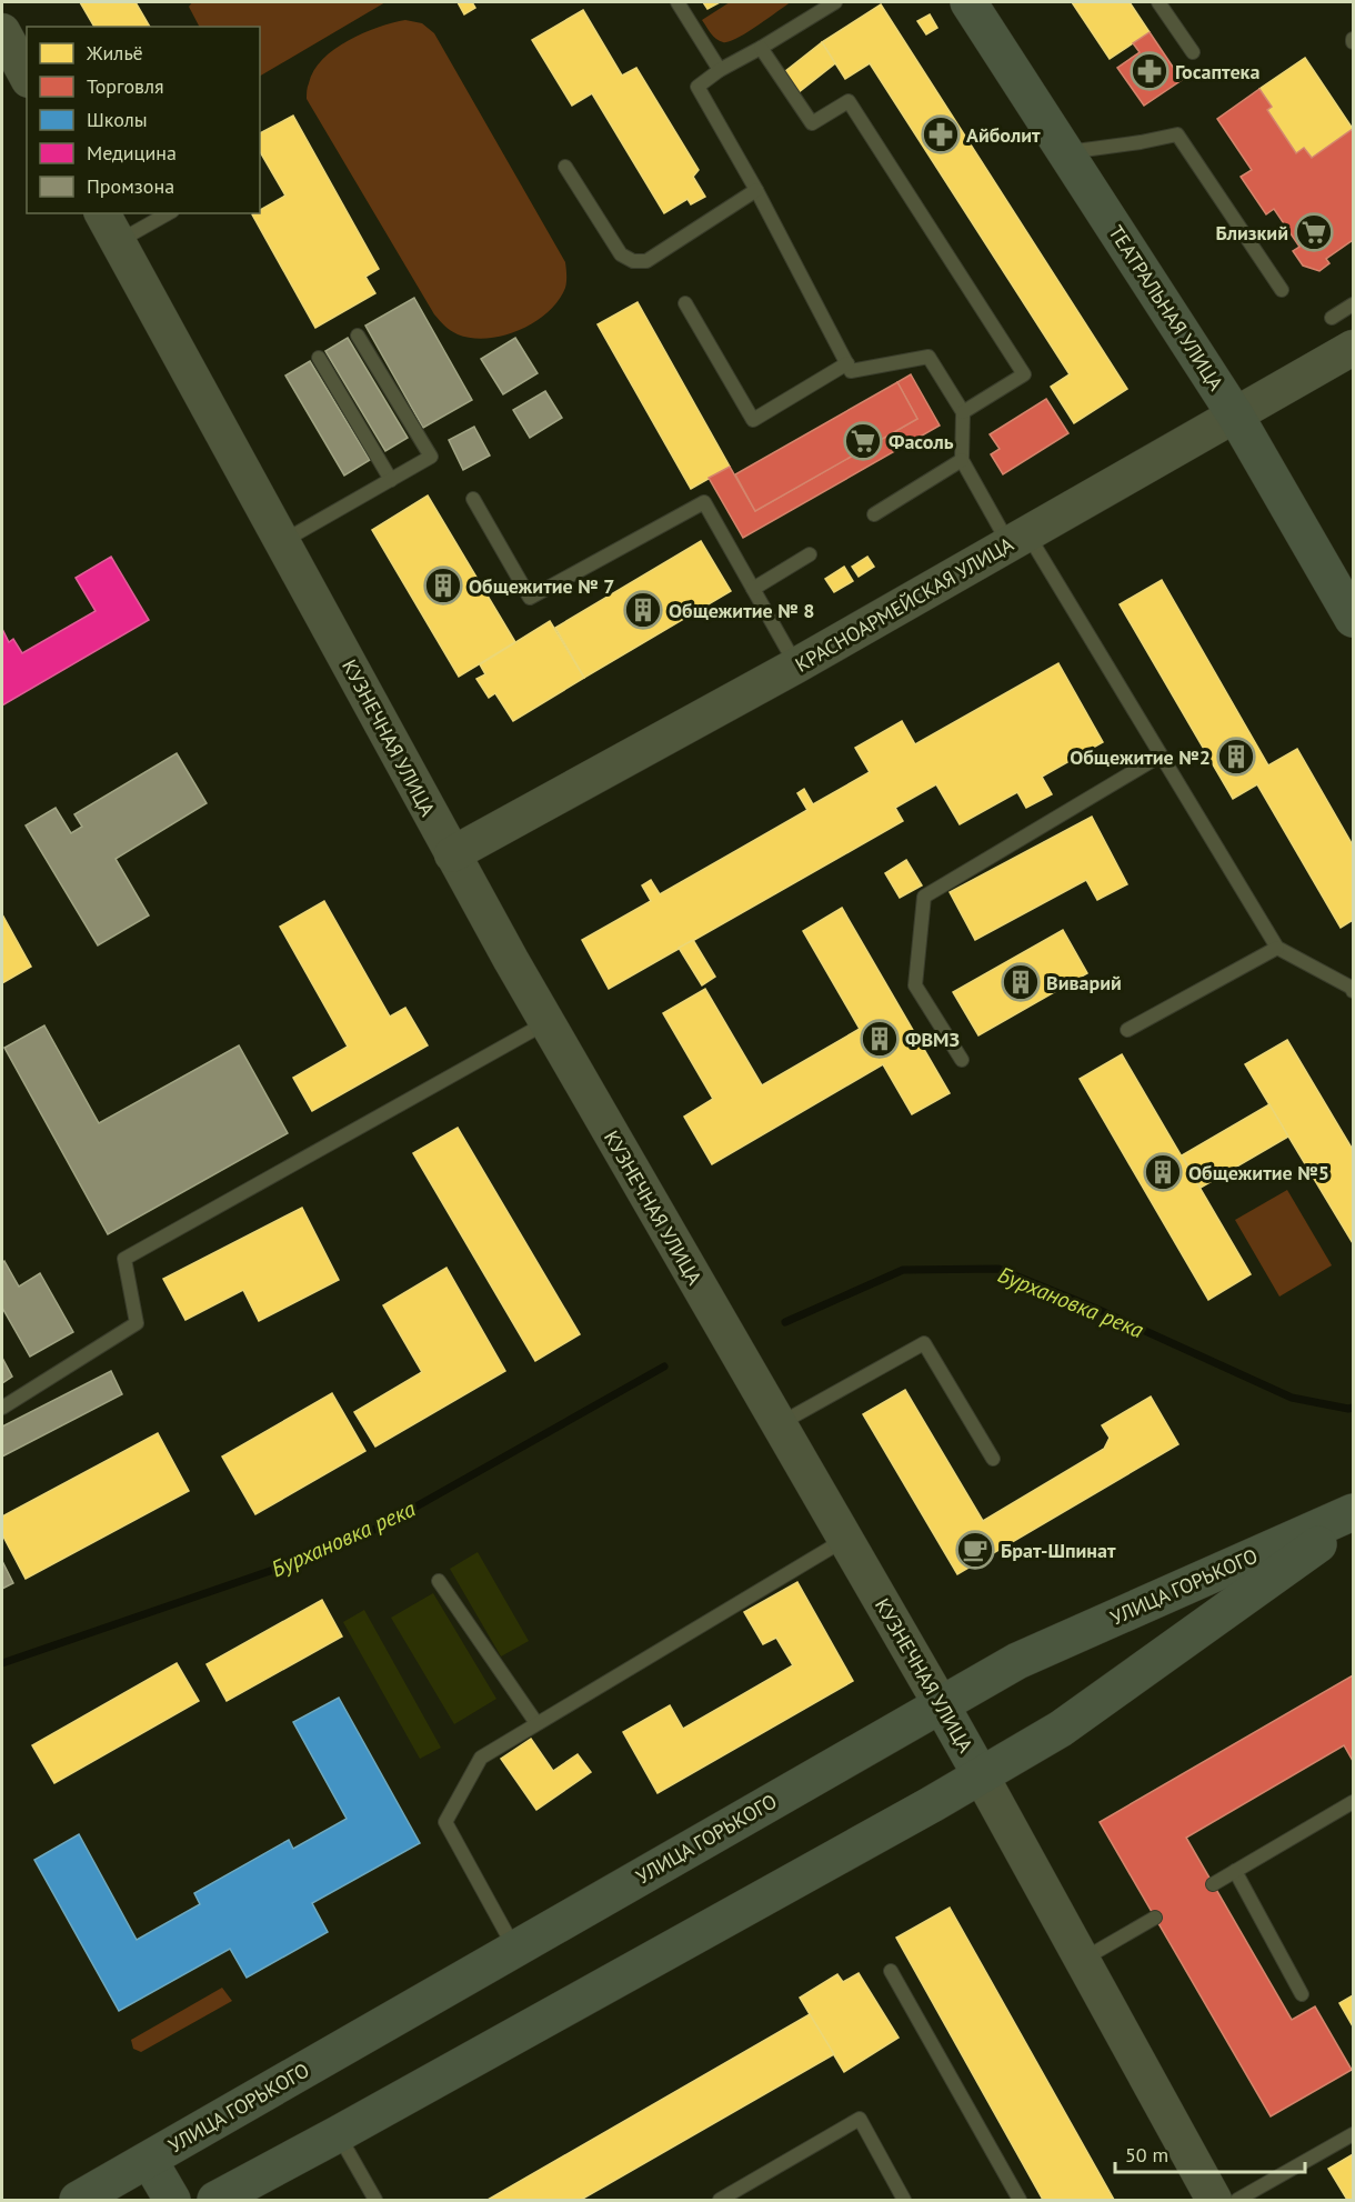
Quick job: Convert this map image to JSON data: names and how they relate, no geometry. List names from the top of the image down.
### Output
{
  "streets": {
    "main road": ["ТЕАТРАЛЬНАЯ УЛИЦА", "КУЗНЕЧНАЯ УЛИЦА", "УЛИЦА ГОРЬКОГО"],
    "street": ["КРАСНОАРМЕЙСКАЯ УЛИЦА"]
  },
  "crossings": [
    ["ТЕАТРАЛЬНАЯ УЛИЦА", "КРАСНОАРМЕЙСКАЯ УЛИЦА"],
    ["КРАСНОАРМЕЙСКАЯ УЛИЦА", "КУЗНЕЧНАЯ УЛИЦА"],
    ["КУЗНЕЧНАЯ УЛИЦА", "УЛИЦА ГОРЬКОГО"]
  ],
  "water": ["Бурхановка река"],
  "places": {
    "pharmacy": ["Госаптека", "Айболит"],
    "supermarket": ["Близкий", "Фасоль"],
    "building": [
      "Общежитие № 7",
      "Общежитие № 8",
      "Общежитие №2",
      "Виварий",
      "ФВМЗ",
      "Общежитие №5"
    ],
    "cafe": ["Брат-Шпинат"]
  },
  "legend": [
    "Жильё",
    "Торговля",
    "Школы",
    "Медицина",
    "Промзона"
  ],
  "scale_bar": "50 m"
}
